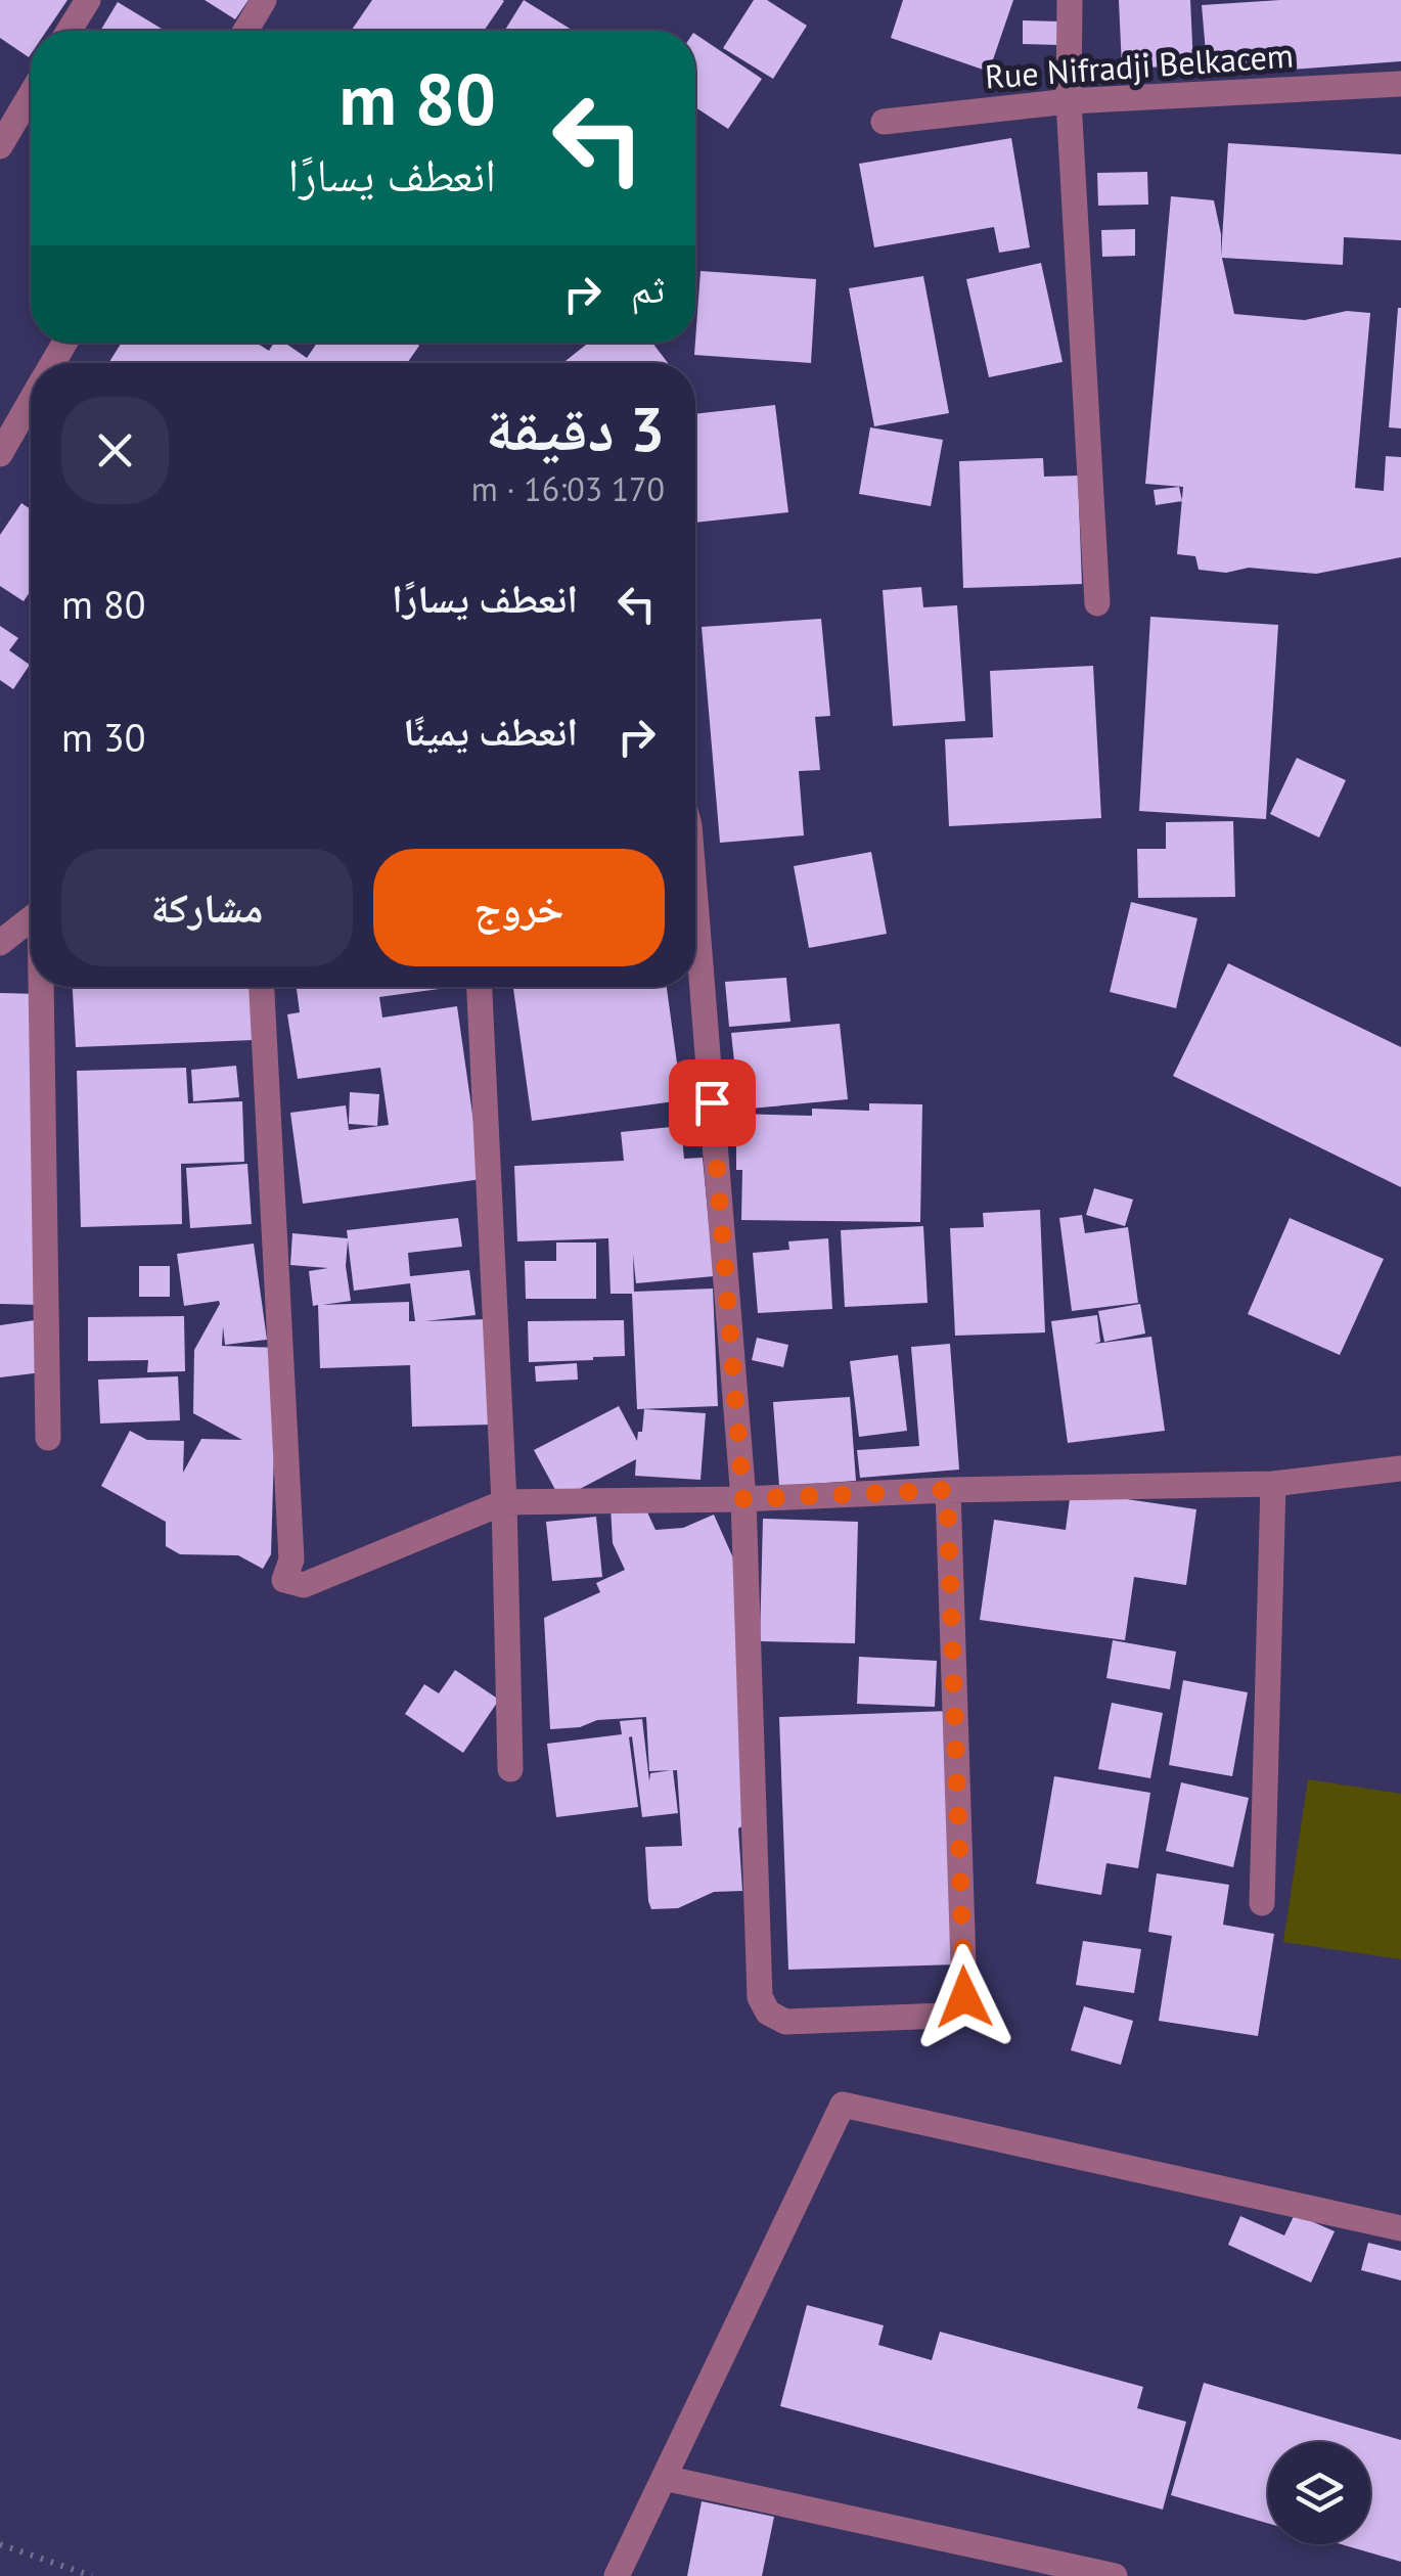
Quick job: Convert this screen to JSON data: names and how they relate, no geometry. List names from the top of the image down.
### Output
{
  "streets": {
    "street": ["Rue Nifradji Belkacem"]
  },
  "page": {
    "turn": ["80 m", "انعطف يسارًا"],
    "then": "ثم",
    "heading": ["3 دقيقة", "170 m · 16:03"],
    "list": [
      {
        "name": "انعطف يسارًا",
        "value": "80 m"
      },
      {
        "name": "انعطف يمينًا",
        "value": "30 m"
      }
    ],
    "buttons": ["خروج", "مشاركة"]
  }
}
